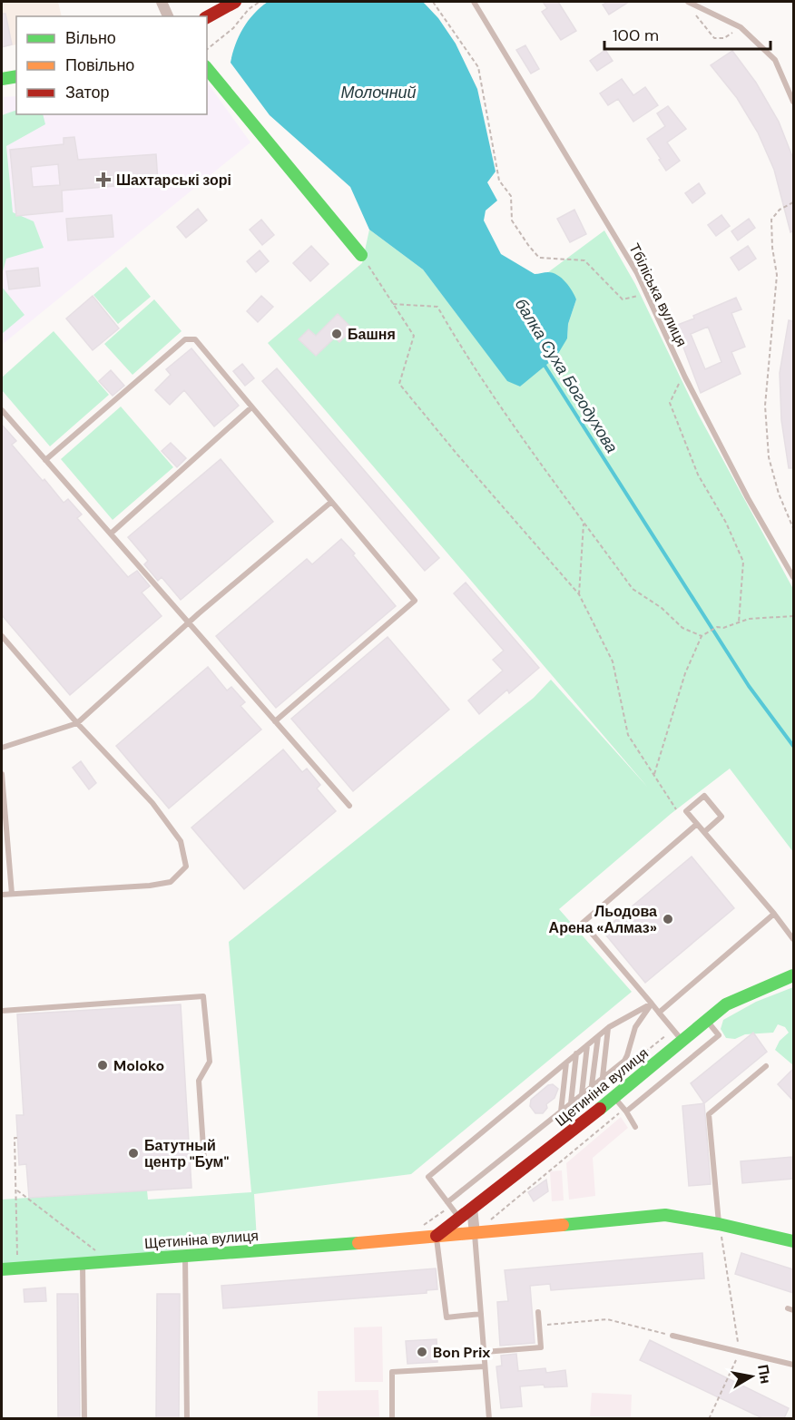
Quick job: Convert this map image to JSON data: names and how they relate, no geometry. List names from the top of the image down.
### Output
{
  "streets": {
    "street": ["Щетиніна вулиця"],
    "lane": ["Тбіліська вулиця"]
  },
  "water": ["Молочний", "балка Суха Богодухова"],
  "places": {
    "health": ["Шахтарські зорі"],
    "other": [
      "Башня",
      "Льодова Арена «Алмаз»",
      "Moloko",
      "Батутный центр \"Бум\"",
      "Bon Prix"
    ]
  },
  "legend": ["Вільно", "Повільно", "Затор"],
  "scale_bar": "100 m",
  "north": "right"
}
